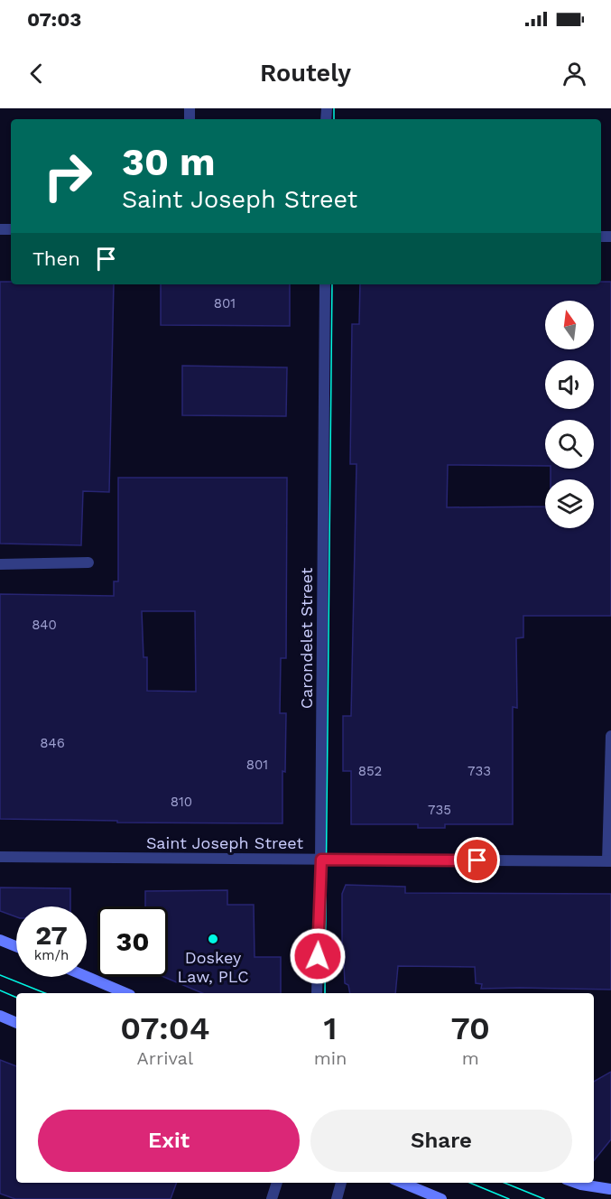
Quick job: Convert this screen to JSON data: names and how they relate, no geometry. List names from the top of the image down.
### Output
{
  "streets": {
    "street": ["Carondelet Street", "Saint Joseph Street"]
  },
  "crossings": [
    ["Carondelet Street", "Saint Joseph Street"]
  ],
  "places": ["Doskey Law, PLC"],
  "house_numbers": [
    "801",
    "840",
    "846",
    "801",
    "852",
    "733",
    "810",
    "735"
  ],
  "north": "top",
  "page": {
    "status": "07:03",
    "header": "Routely",
    "turn": ["30 m", "Saint Joseph Street"],
    "then": "Then",
    "speed": "27 km/h",
    "limit": "30",
    "eta": [
      "07:04",
      "Arrival",
      "1",
      "min",
      "70",
      "m"
    ],
    "buttons": ["Exit", "Share"]
  }
}
